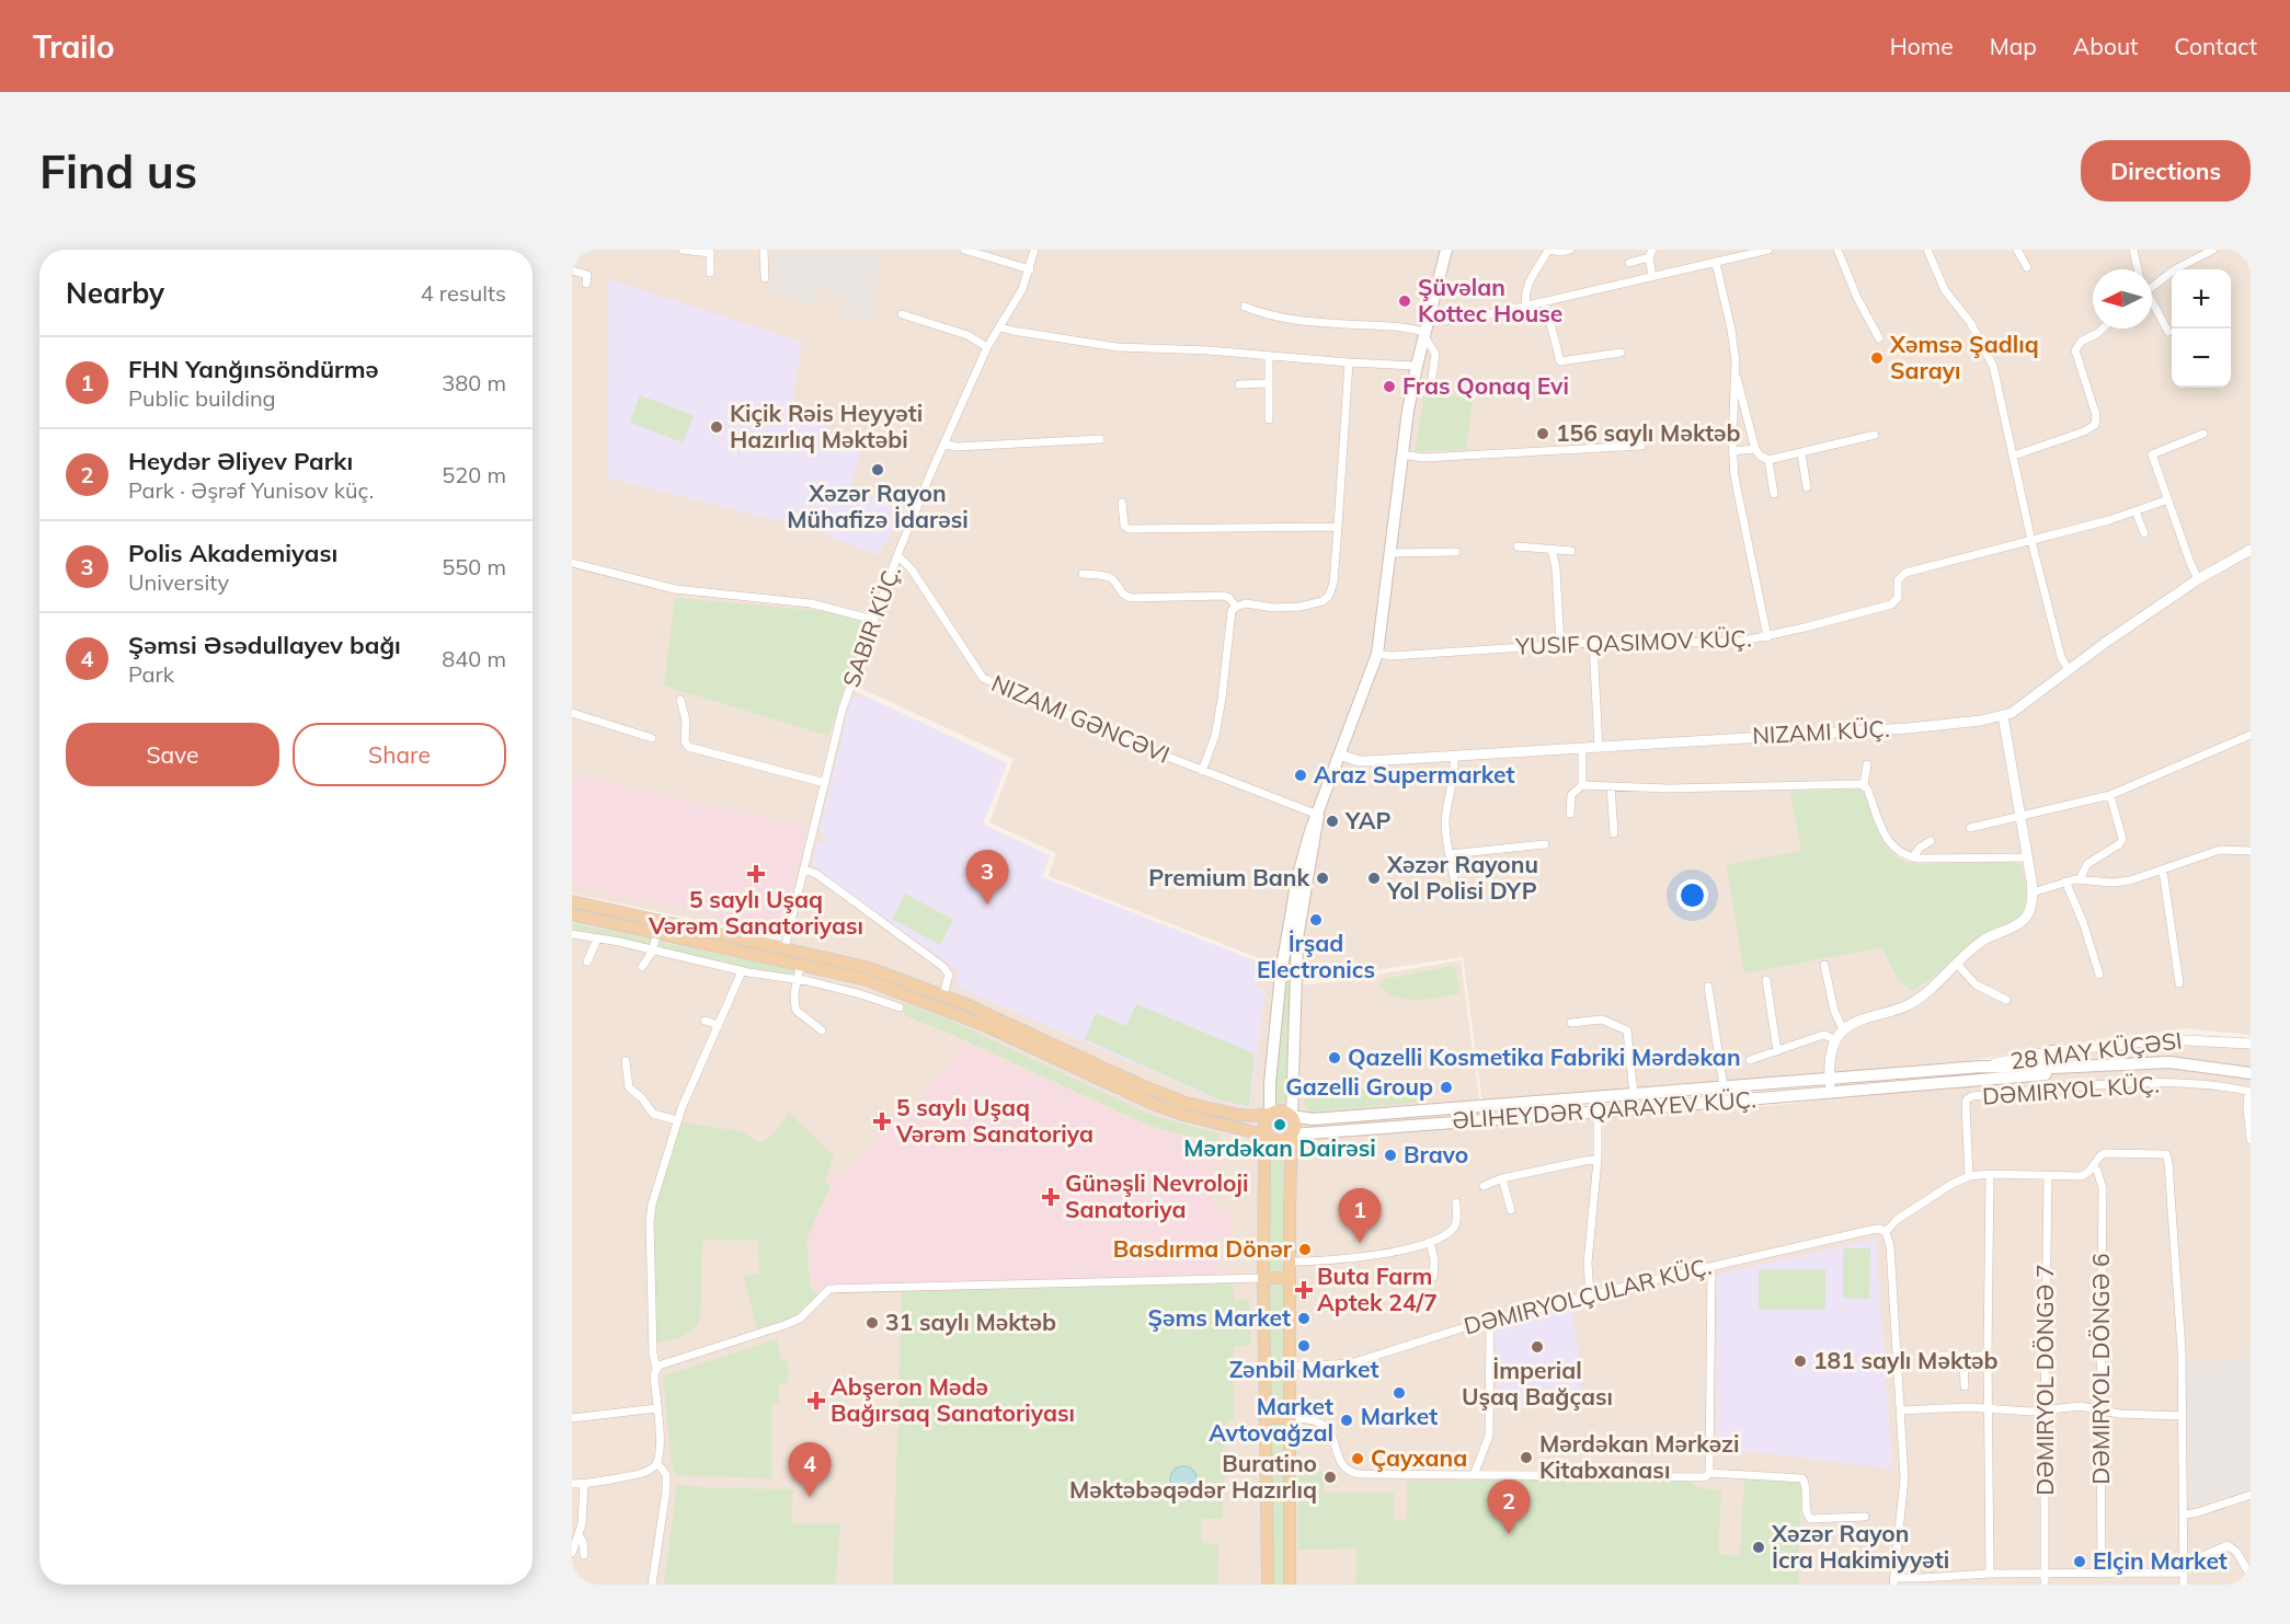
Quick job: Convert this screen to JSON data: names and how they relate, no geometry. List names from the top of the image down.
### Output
{
  "streets": {
    "main road": ["DƏMIRYOL KÜÇ.", "ƏLIHEYDƏR QARAYEV KÜÇ."],
    "street": [
      "SABIR KÜÇ.",
      "NIZAMI GƏNCƏVI",
      "NIZAMI KÜÇ.",
      "28 MAY KÜÇƏSI",
      "DƏMIRYOLÇULAR KÜÇ.",
      "DƏMIRYOL DÖNGƏ 6",
      "DƏMIRYOL DÖNGƏ 7"
    ]
  },
  "crossings": [
    ["SABIR KÜÇ.", "NIZAMI GƏNCƏVI"],
    ["28 MAY KÜÇƏSI", "DƏMIRYOL KÜÇ."],
    ["28 MAY KÜÇƏSI", "ƏLIHEYDƏR QARAYEV KÜÇ."],
    ["DƏMIRYOL KÜÇ.", "ƏLIHEYDƏR QARAYEV KÜÇ."]
  ],
  "places": {
    "other": [
      "Şüvəlan Kottec House",
      "Xəmsə Şadlıq Sarayı",
      "Fras Qonaq Evi",
      "Kiçik Rəis Heyyəti Hazırlıq Məktəbi",
      "156 saylı Məktəb",
      "Xəzər Rayon Mühafizə İdarəsi",
      "Araz Supermarket",
      "YAP",
      "Premium Bank",
      "Xəzər Rayonu Yol Polisi DYP",
      "İrşad Electronics",
      "Qazelli Kosmetika Fabriki Mərdəkan",
      "Gazelli Group",
      "Mərdəkan Dairəsi",
      "Bravo",
      "Basdırma Dönər",
      "Şəms Market",
      "31 saylı Məktəb",
      "Zənbil Market",
      "İmperial Uşaq Bağçası",
      "181 saylı Məktəb",
      "Market",
      "Market Avtovağzal",
      "Mərdəkan Mərkəzi Kitabxanası",
      "Çayxana",
      "Buratino Məktəbəqədər Hazırlıq",
      "Xəzər Rayon İcra Hakimiyyəti",
      "Elçin Market"
    ],
    "health": [
      "5 saylı Uşaq Vərəm Sanatoriyası",
      "5 saylı Uşaq Vərəm Sanatoriya",
      "Günəşli Nevroloji Sanatoriya",
      "Buta Farm Aptek 24/7",
      "Abşeron Mədə Bağırsaq Sanatoriyası"
    ]
  },
  "north": "left",
  "page": {
    "header": "Trailo",
    "nav": [
      "Home",
      "Map",
      "About",
      "Contact"
    ],
    "buttons": [
      "Directions",
      ["Save", "Share"]
    ],
    "title": "Find us",
    "heading": ["Nearby", "4 results"],
    "map_buttons": ["+", "−"],
    "list": [
      {
        "mark": "1",
        "name": "FHN Yanğınsöndürmə",
        "note": "Public building",
        "value": "380 m"
      },
      {
        "mark": "2",
        "name": "Heydər Əliyev Parkı",
        "note": "Park · Əşrəf Yunisov küç.",
        "value": "520 m"
      },
      {
        "mark": "3",
        "name": "Polis Akademiyası",
        "note": "University",
        "value": "550 m"
      },
      {
        "mark": "4",
        "name": "Şəmsi Əsədullayev bağı",
        "note": "Park",
        "value": "840 m"
      }
    ],
    "pins": [
      "3",
      "1",
      "4",
      "2"
    ]
  }
}
